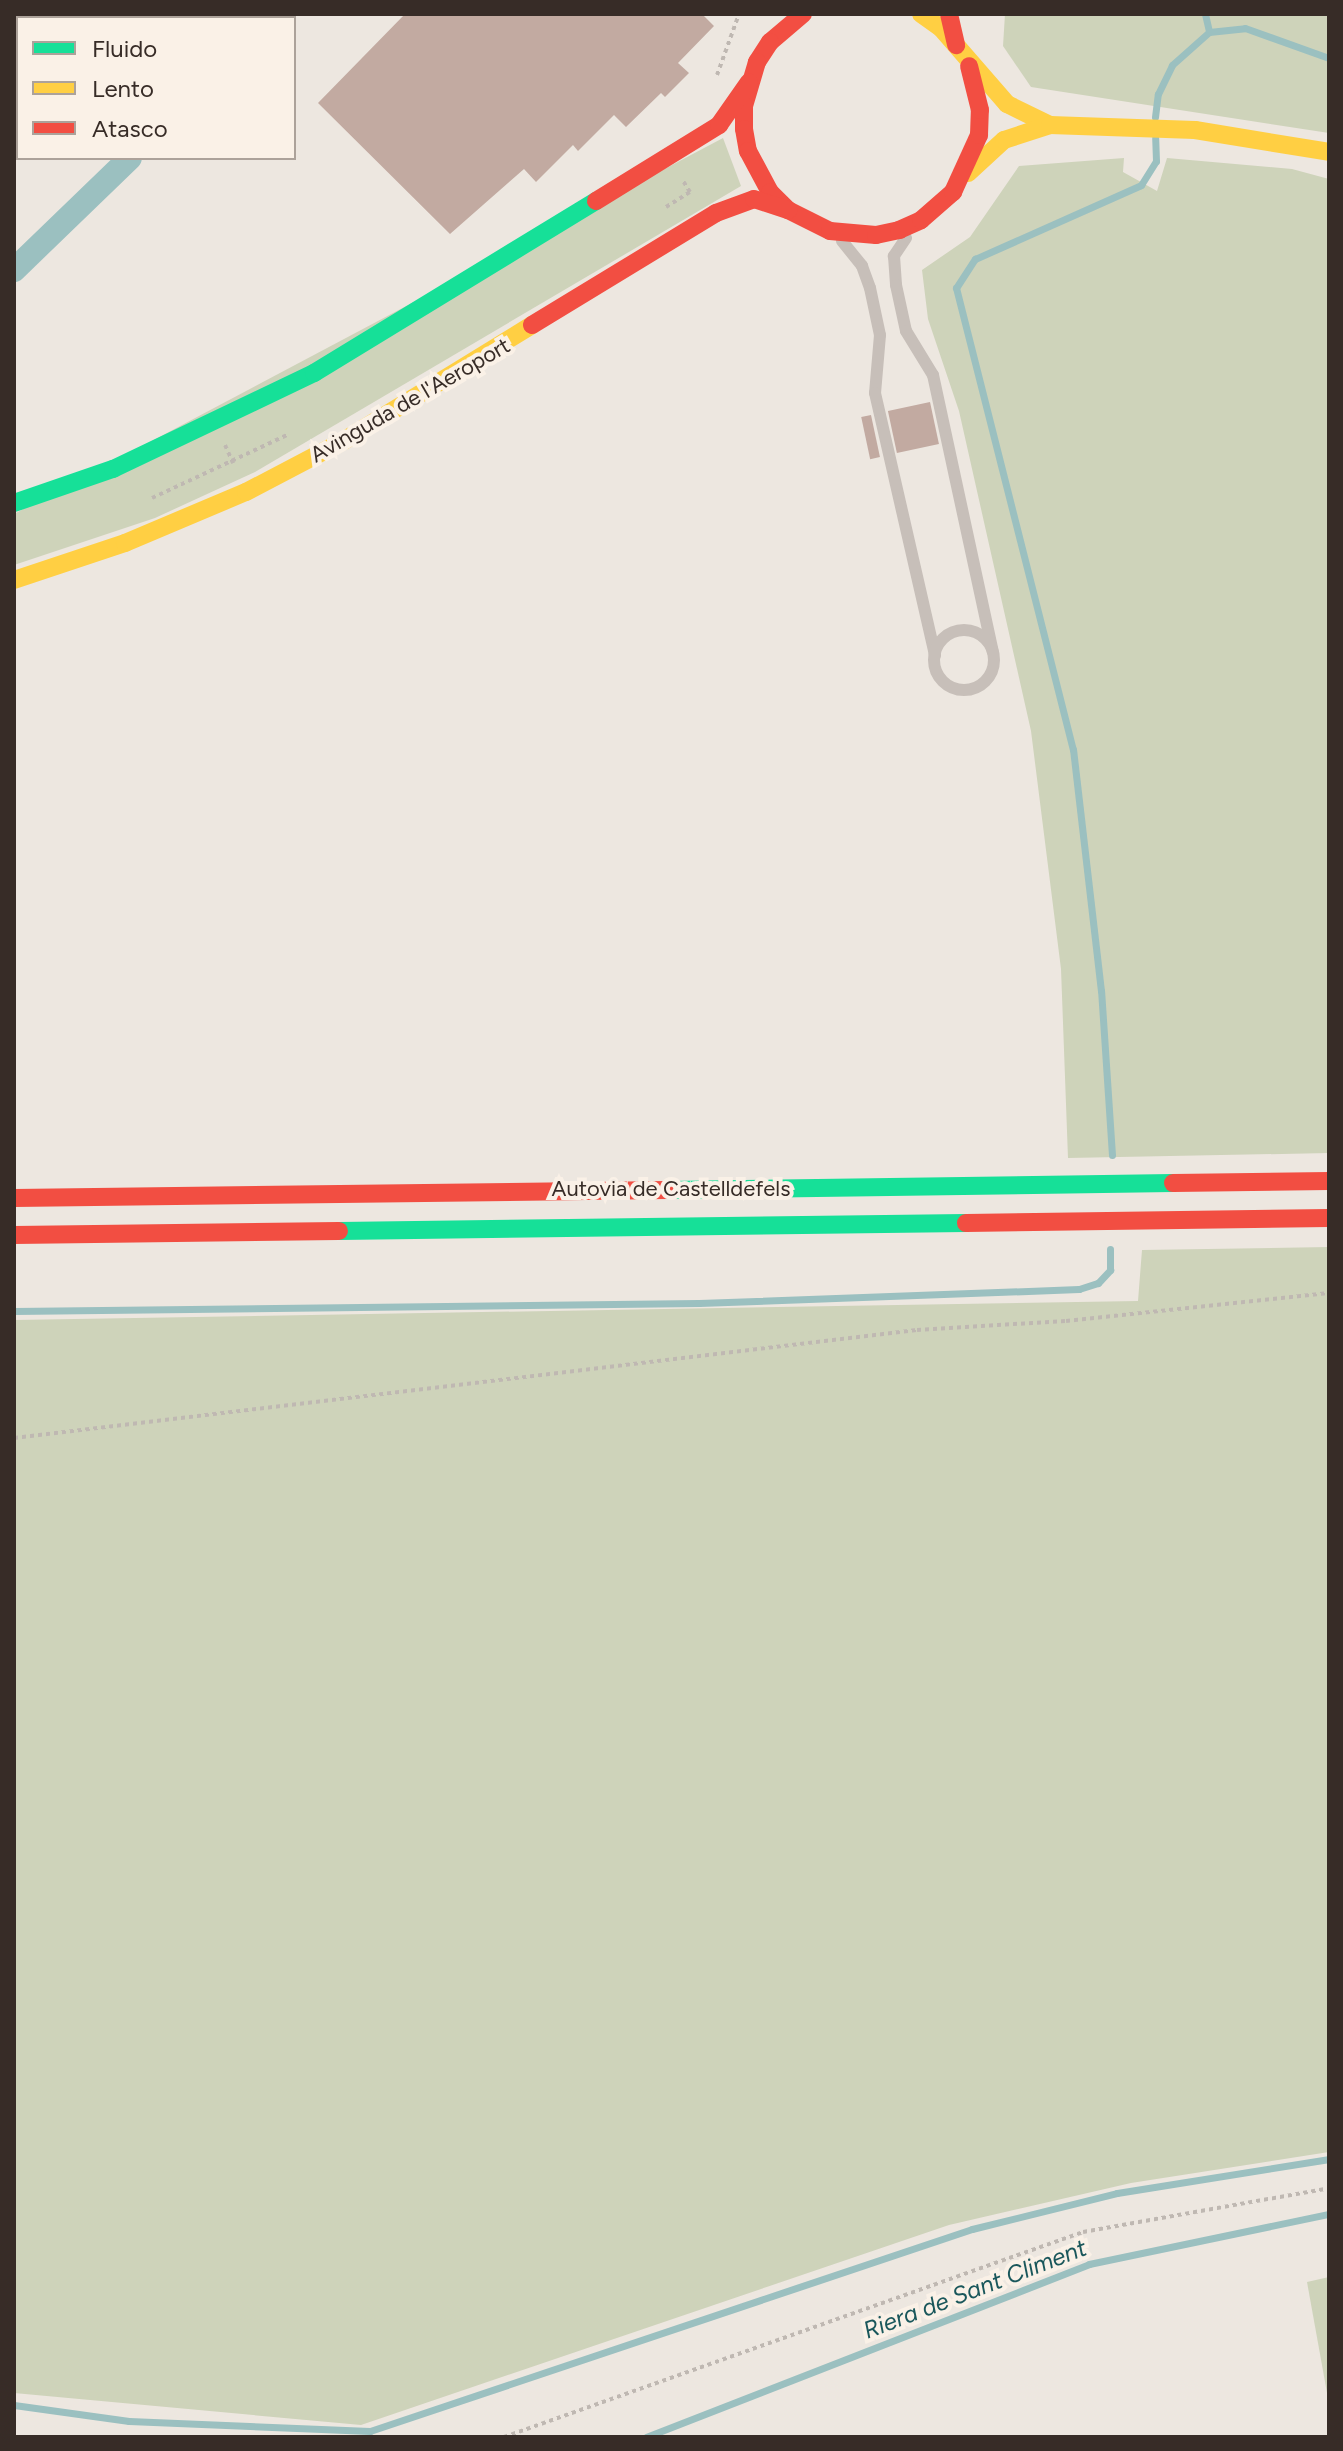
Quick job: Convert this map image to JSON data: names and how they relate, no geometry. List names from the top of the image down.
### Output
{
  "streets": {
    "main road": ["Avinguda de l'Aeroport", "Autovia de Castelldefels"]
  },
  "water": ["Riera de Sant Climent"],
  "legend": ["Fluido", "Lento", "Atasco"]
}
